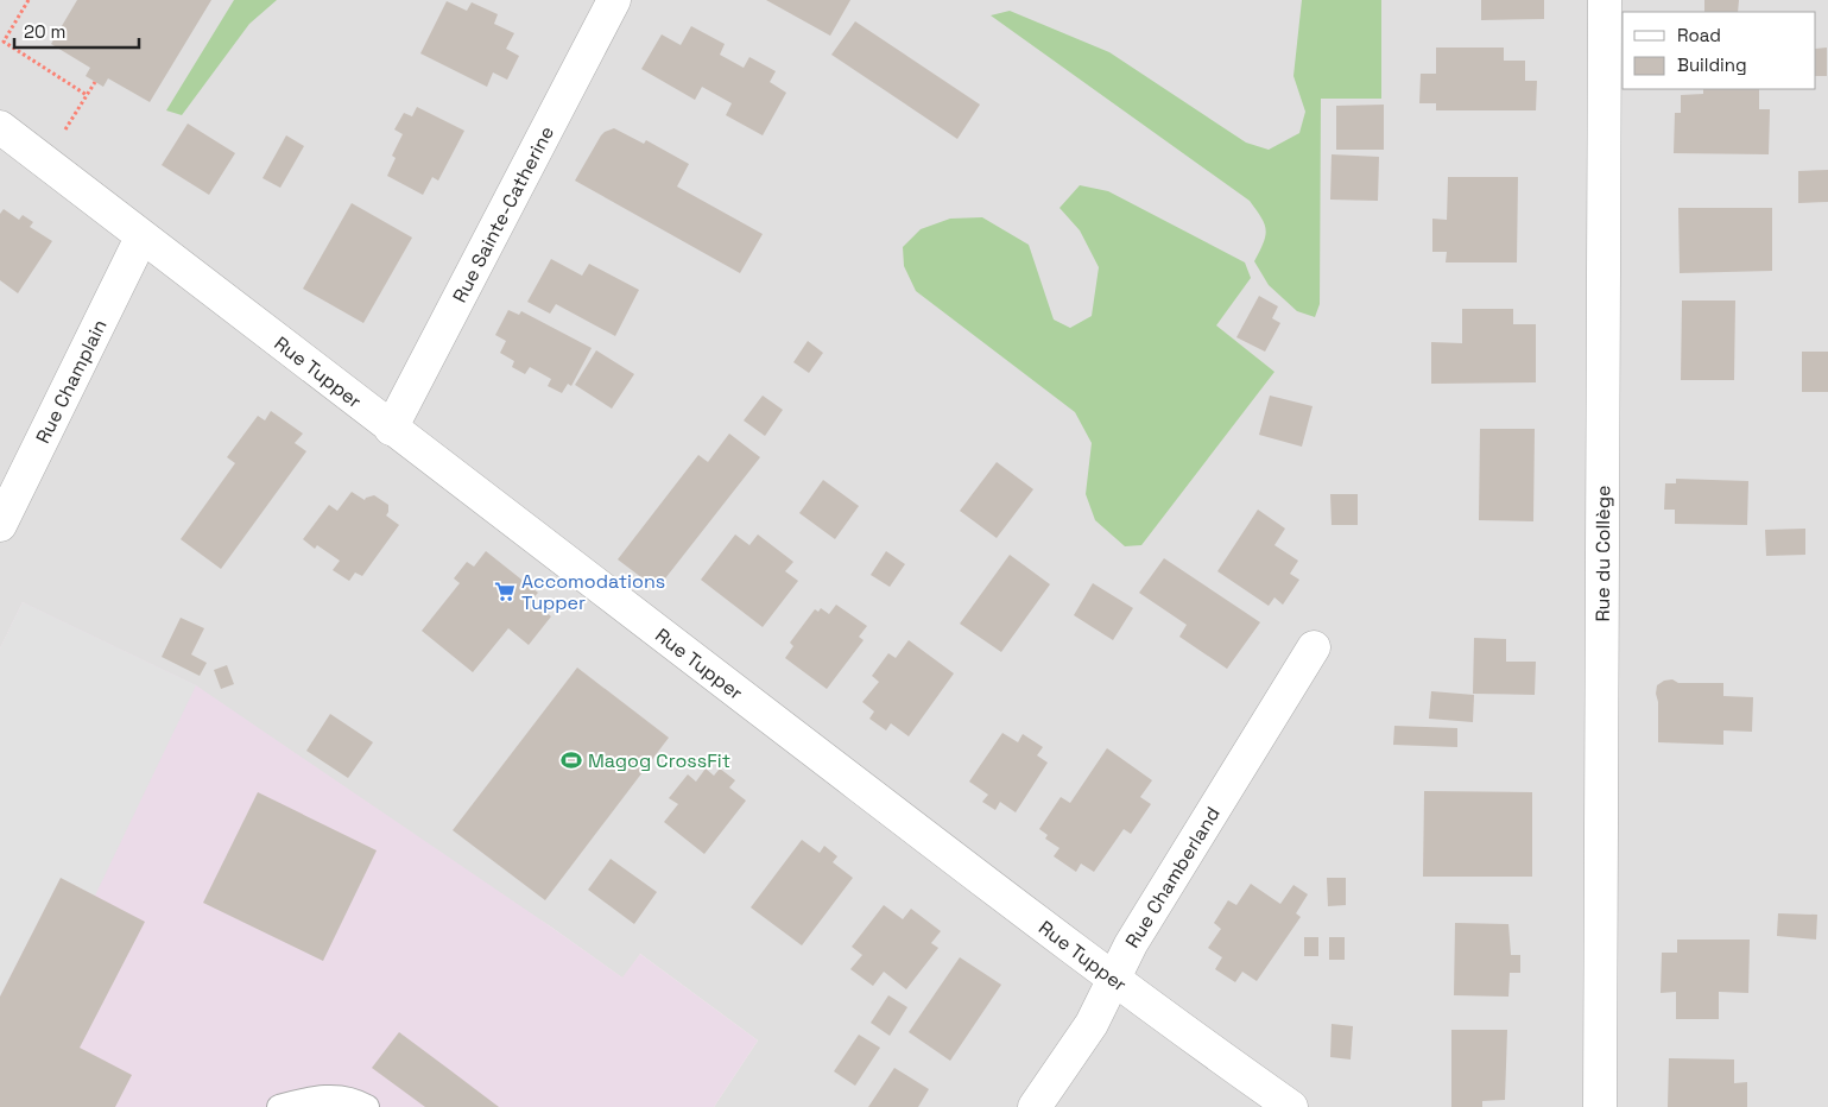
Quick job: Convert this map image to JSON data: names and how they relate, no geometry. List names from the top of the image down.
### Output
{
  "streets": {
    "street": [
      "Rue Sainte-Catherine",
      "Rue Tupper",
      "Rue Champlain",
      "Rue du Collège",
      "Rue Chamberland"
    ]
  },
  "crossings": [
    ["Rue Sainte-Catherine", "Rue Tupper"],
    ["Rue Tupper", "Rue Champlain"],
    ["Rue Tupper", "Rue Chamberland"]
  ],
  "places": {
    "supermarket": ["Accomodations Tupper"],
    "sports": ["Magog CrossFit"]
  },
  "legend": ["Road", "Building"],
  "scale_bar": "20 m"
}
